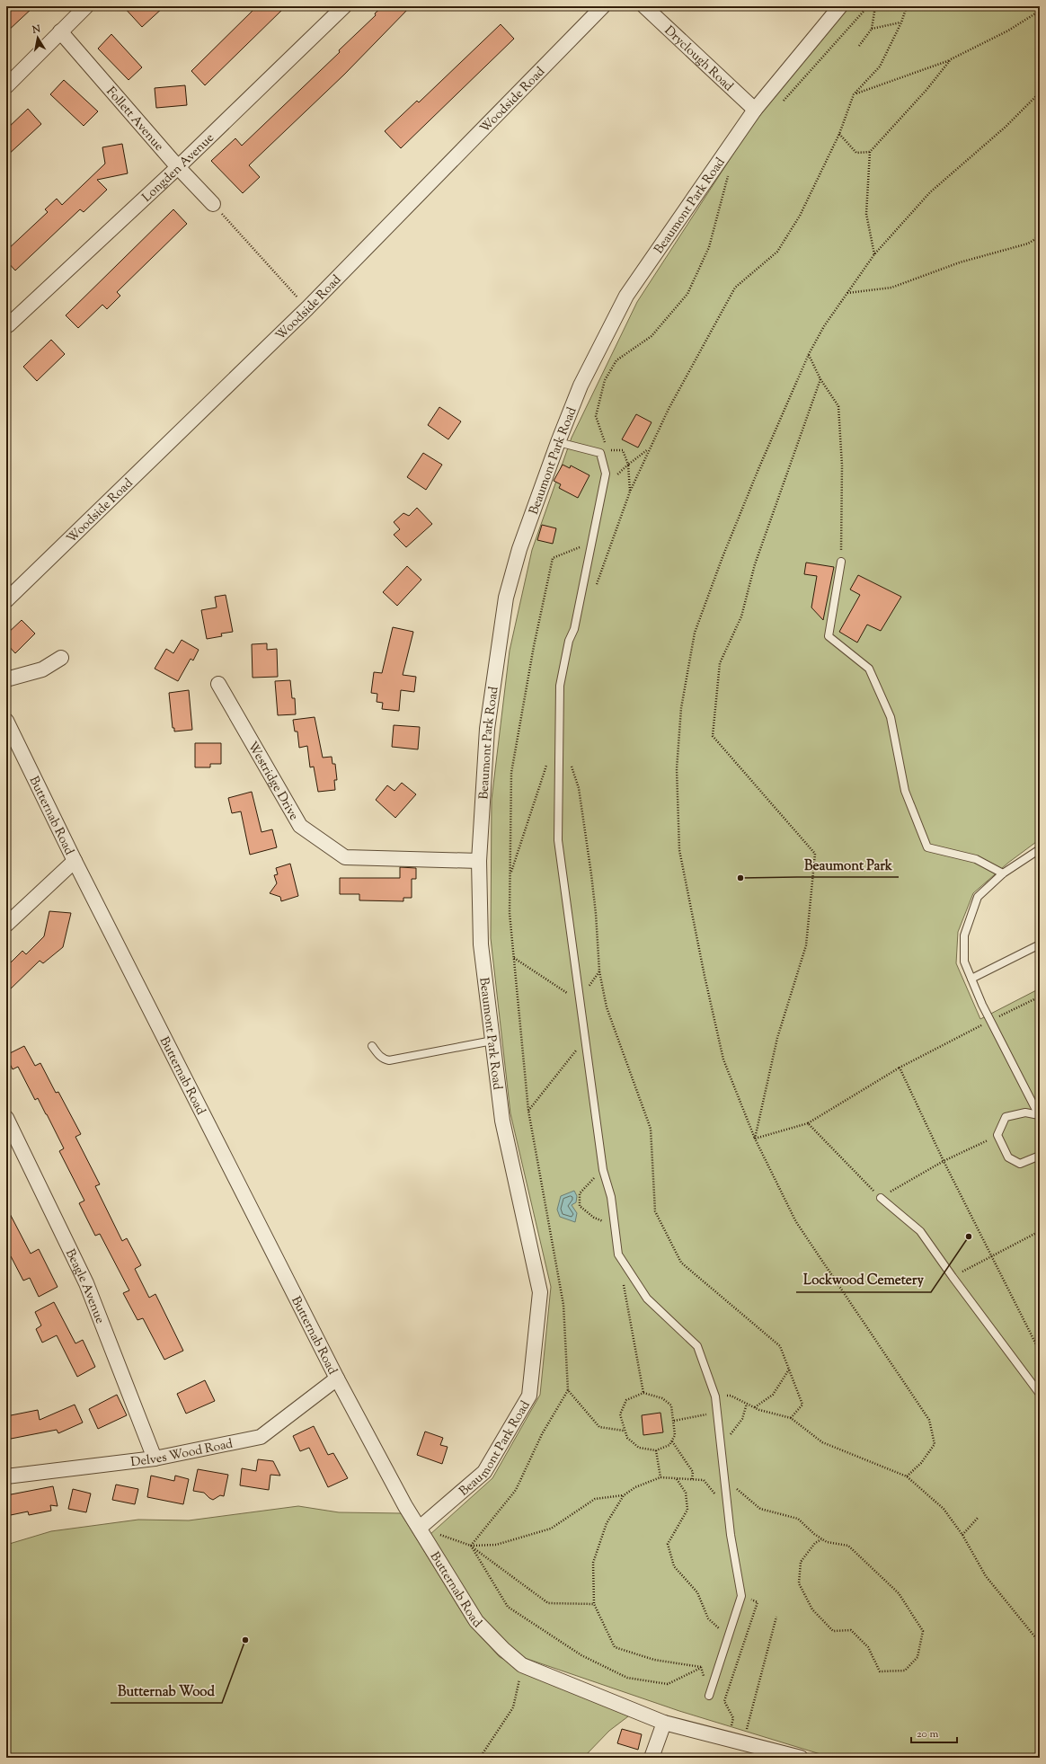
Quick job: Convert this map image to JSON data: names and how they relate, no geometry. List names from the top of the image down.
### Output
{
  "streets": {
    "street": [
      "Dryclough Road",
      "Woodside Road",
      "Follett Avenue",
      "Longden Avenue",
      "Beaumont Park Road",
      "Westridge Drive",
      "Butternab Road",
      "Beagle Avenue",
      "Delves Wood Road"
    ]
  },
  "crossings": [
    ["Dryclough Road", "Beaumont Park Road"],
    ["Follett Avenue", "Longden Avenue"],
    ["Beaumont Park Road", "Westridge Drive"],
    ["Beaumont Park Road", "Butternab Road"],
    ["Butternab Road", "Delves Wood Road"],
    ["Beagle Avenue", "Delves Wood Road"]
  ],
  "places": ["Beaumont Park", "Lockwood Cemetery", "Butternab Wood"],
  "scale_bar": "20 m",
  "north": "top"
}
